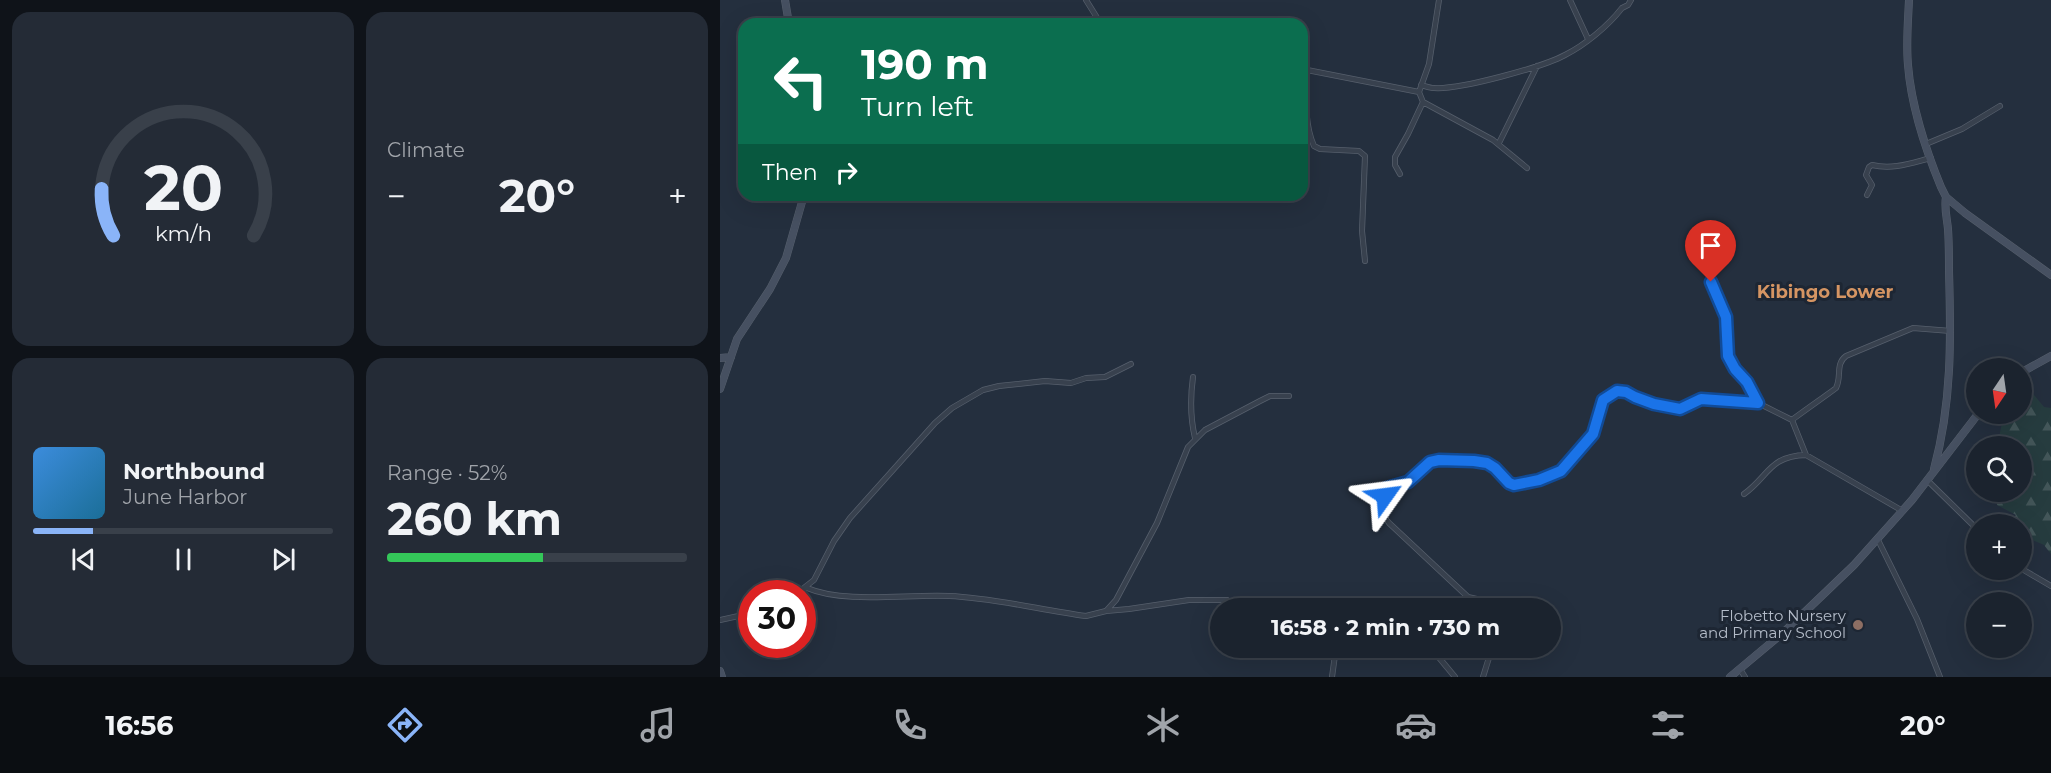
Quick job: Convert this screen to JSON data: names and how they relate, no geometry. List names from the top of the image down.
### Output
{
  "districts": ["Kibingo Lower"],
  "places": ["Flobetto Nursery and Primary School"],
  "north": "bottom",
  "page": {
    "tile": [
      "Climate",
      ["Range · 52%", "260 km"]
    ],
    "turn": ["190 m", "Turn left"],
    "then": "Then",
    "heat": ["−", "20°", "+"],
    "map_buttons": ["+", "−"],
    "song": ["Northbound", "June Harbor"],
    "limit": "30",
    "trip": "16:58 · 2 min · 730 m",
    "tabs": ["16:56", "20°"],
    "gauge": ["20", "km/h"]
  }
}
